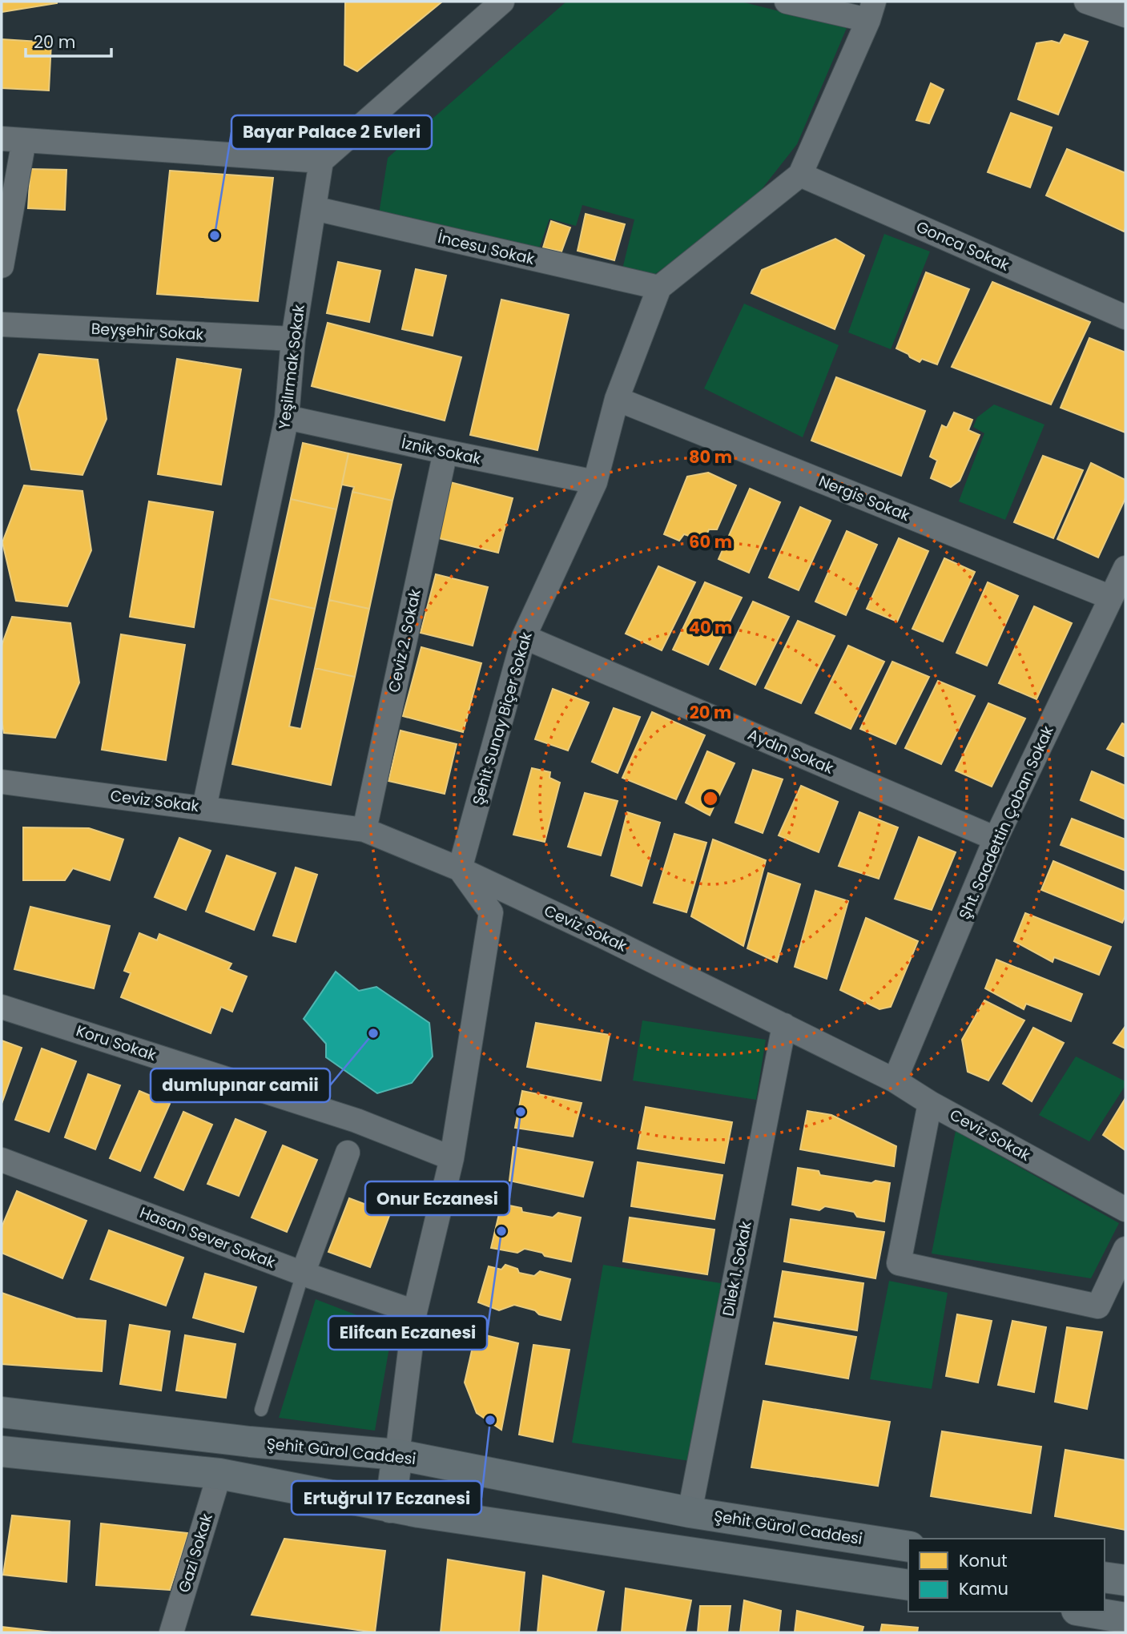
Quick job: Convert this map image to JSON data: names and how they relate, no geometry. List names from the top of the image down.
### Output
{
  "streets": {
    "main road": ["Şehit Gürol Caddesi"],
    "street": [
      "Gonca Sokak",
      "İncesu Sokak",
      "Beyşehir Sokak",
      "Yeşilırmak Sokak",
      "İznik Sokak",
      "Nergis Sokak",
      "Ceviz 2. Sokak",
      "Şehit Sunay Biçer Sokak",
      "Aydın Sokak",
      "Ceviz Sokak",
      "Şht. Saadettin Çoban Sokak",
      "Koru Sokak",
      "Hasan Sever Sokak",
      "Dilek 1. Sokak",
      "Gazi Sokak"
    ]
  },
  "crossings": [
    ["İncesu Sokak", "Yeşilırmak Sokak"],
    ["İncesu Sokak", "Şehit Sunay Biçer Sokak"],
    ["Beyşehir Sokak", "Yeşilırmak Sokak"],
    ["Yeşilırmak Sokak", "İznik Sokak"],
    ["Yeşilırmak Sokak", "Ceviz Sokak"],
    ["İznik Sokak", "Ceviz 2. Sokak"],
    ["İznik Sokak", "Şehit Sunay Biçer Sokak"],
    ["Nergis Sokak", "Şehit Sunay Biçer Sokak"],
    ["Nergis Sokak", "Şht. Saadettin Çoban Sokak"],
    ["Ceviz 2. Sokak", "Ceviz Sokak"],
    ["Şehit Sunay Biçer Sokak", "Aydın Sokak"],
    ["Şehit Sunay Biçer Sokak", "Ceviz Sokak"],
    ["Aydın Sokak", "Şht. Saadettin Çoban Sokak"],
    ["Ceviz Sokak", "Şht. Saadettin Çoban Sokak"],
    ["Ceviz Sokak", "Dilek 1. Sokak"],
    ["Dilek 1. Sokak", "Şehit Gürol Caddesi"]
  ],
  "places": [
    "Bayar Palace 2 Evleri",
    "dumlupınar camii",
    "Onur Eczanesi",
    "Elifcan Eczanesi",
    "Ertuğrul 17 Eczanesi"
  ],
  "legend": ["Konut", "Kamu"],
  "scale_bar": "20 m",
  "rings": [
    "80 m",
    "60 m",
    "40 m",
    "20 m"
  ]
}
